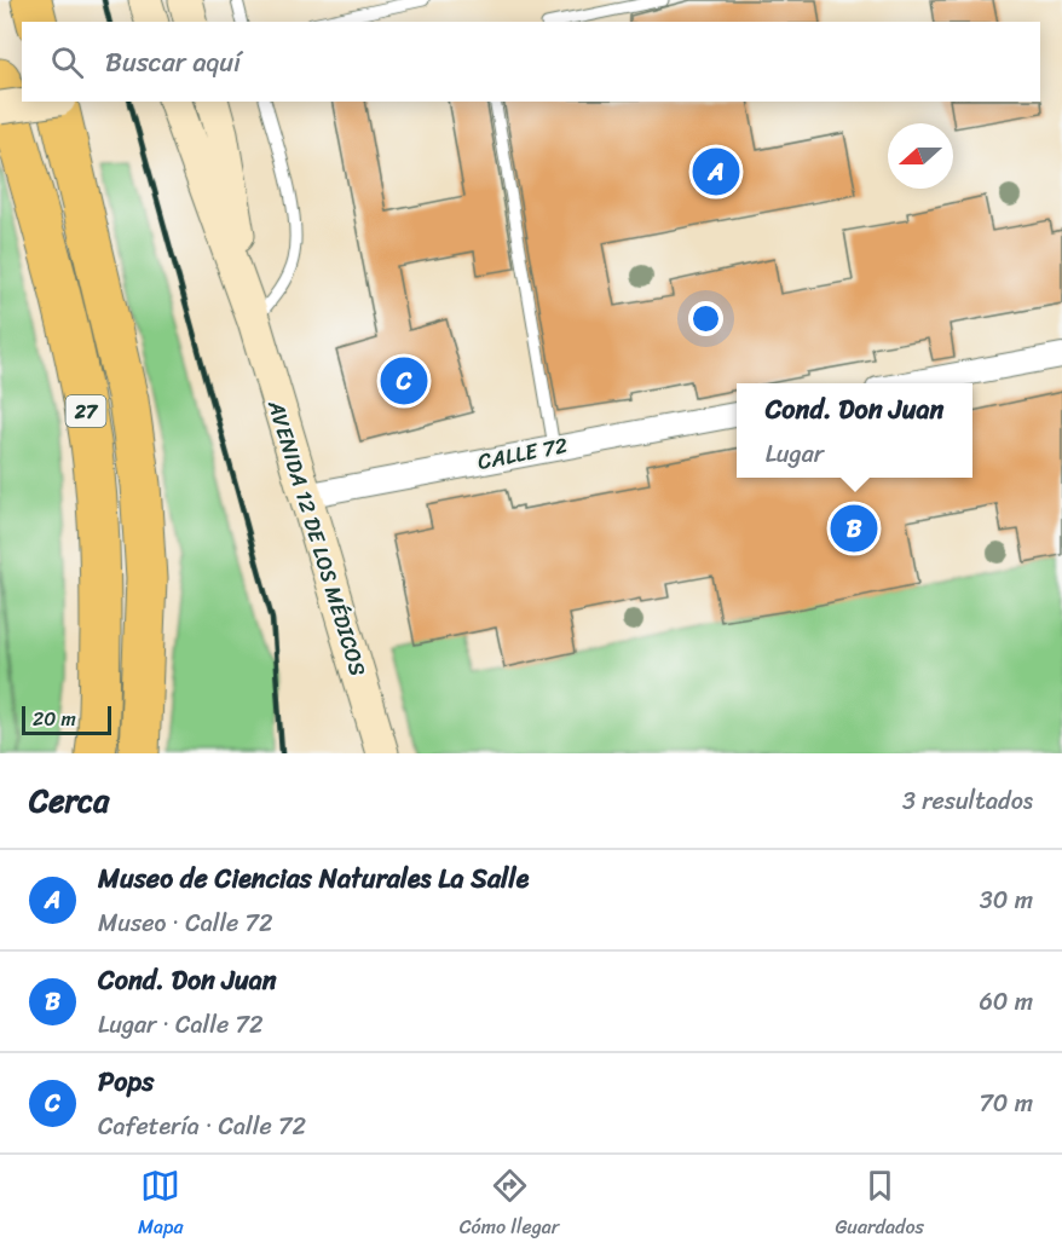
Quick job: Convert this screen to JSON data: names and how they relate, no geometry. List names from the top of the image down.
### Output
{
  "streets": {
    "highway": ["27"],
    "main road": ["AVENIDA 12 DE LOS MÉDICOS"],
    "street": ["CALLE 72"]
  },
  "crossings": [
    ["CALLE 72", "AVENIDA 12 DE LOS MÉDICOS"]
  ],
  "scale_bar": "20 m",
  "north": "left",
  "page": {
    "search": "Buscar aquí",
    "pins": ["A", "C", "B"],
    "popup": ["Cond. Don Juan", "Lugar"],
    "scale": "20 m",
    "heading": ["Cerca", "3 resultados"],
    "list": [
      {
        "mark": "A",
        "name": "Museo de Ciencias Naturales La Salle",
        "note": "Museo · Calle 72",
        "value": "30 m"
      },
      {
        "mark": "B",
        "name": "Cond. Don Juan",
        "note": "Lugar · Calle 72",
        "value": "60 m"
      },
      {
        "mark": "C",
        "name": "Pops",
        "note": "Cafetería · Calle 72",
        "value": "70 m"
      }
    ],
    "nav": ["Mapa", "Cómo llegar", "Guardados"]
  }
}
